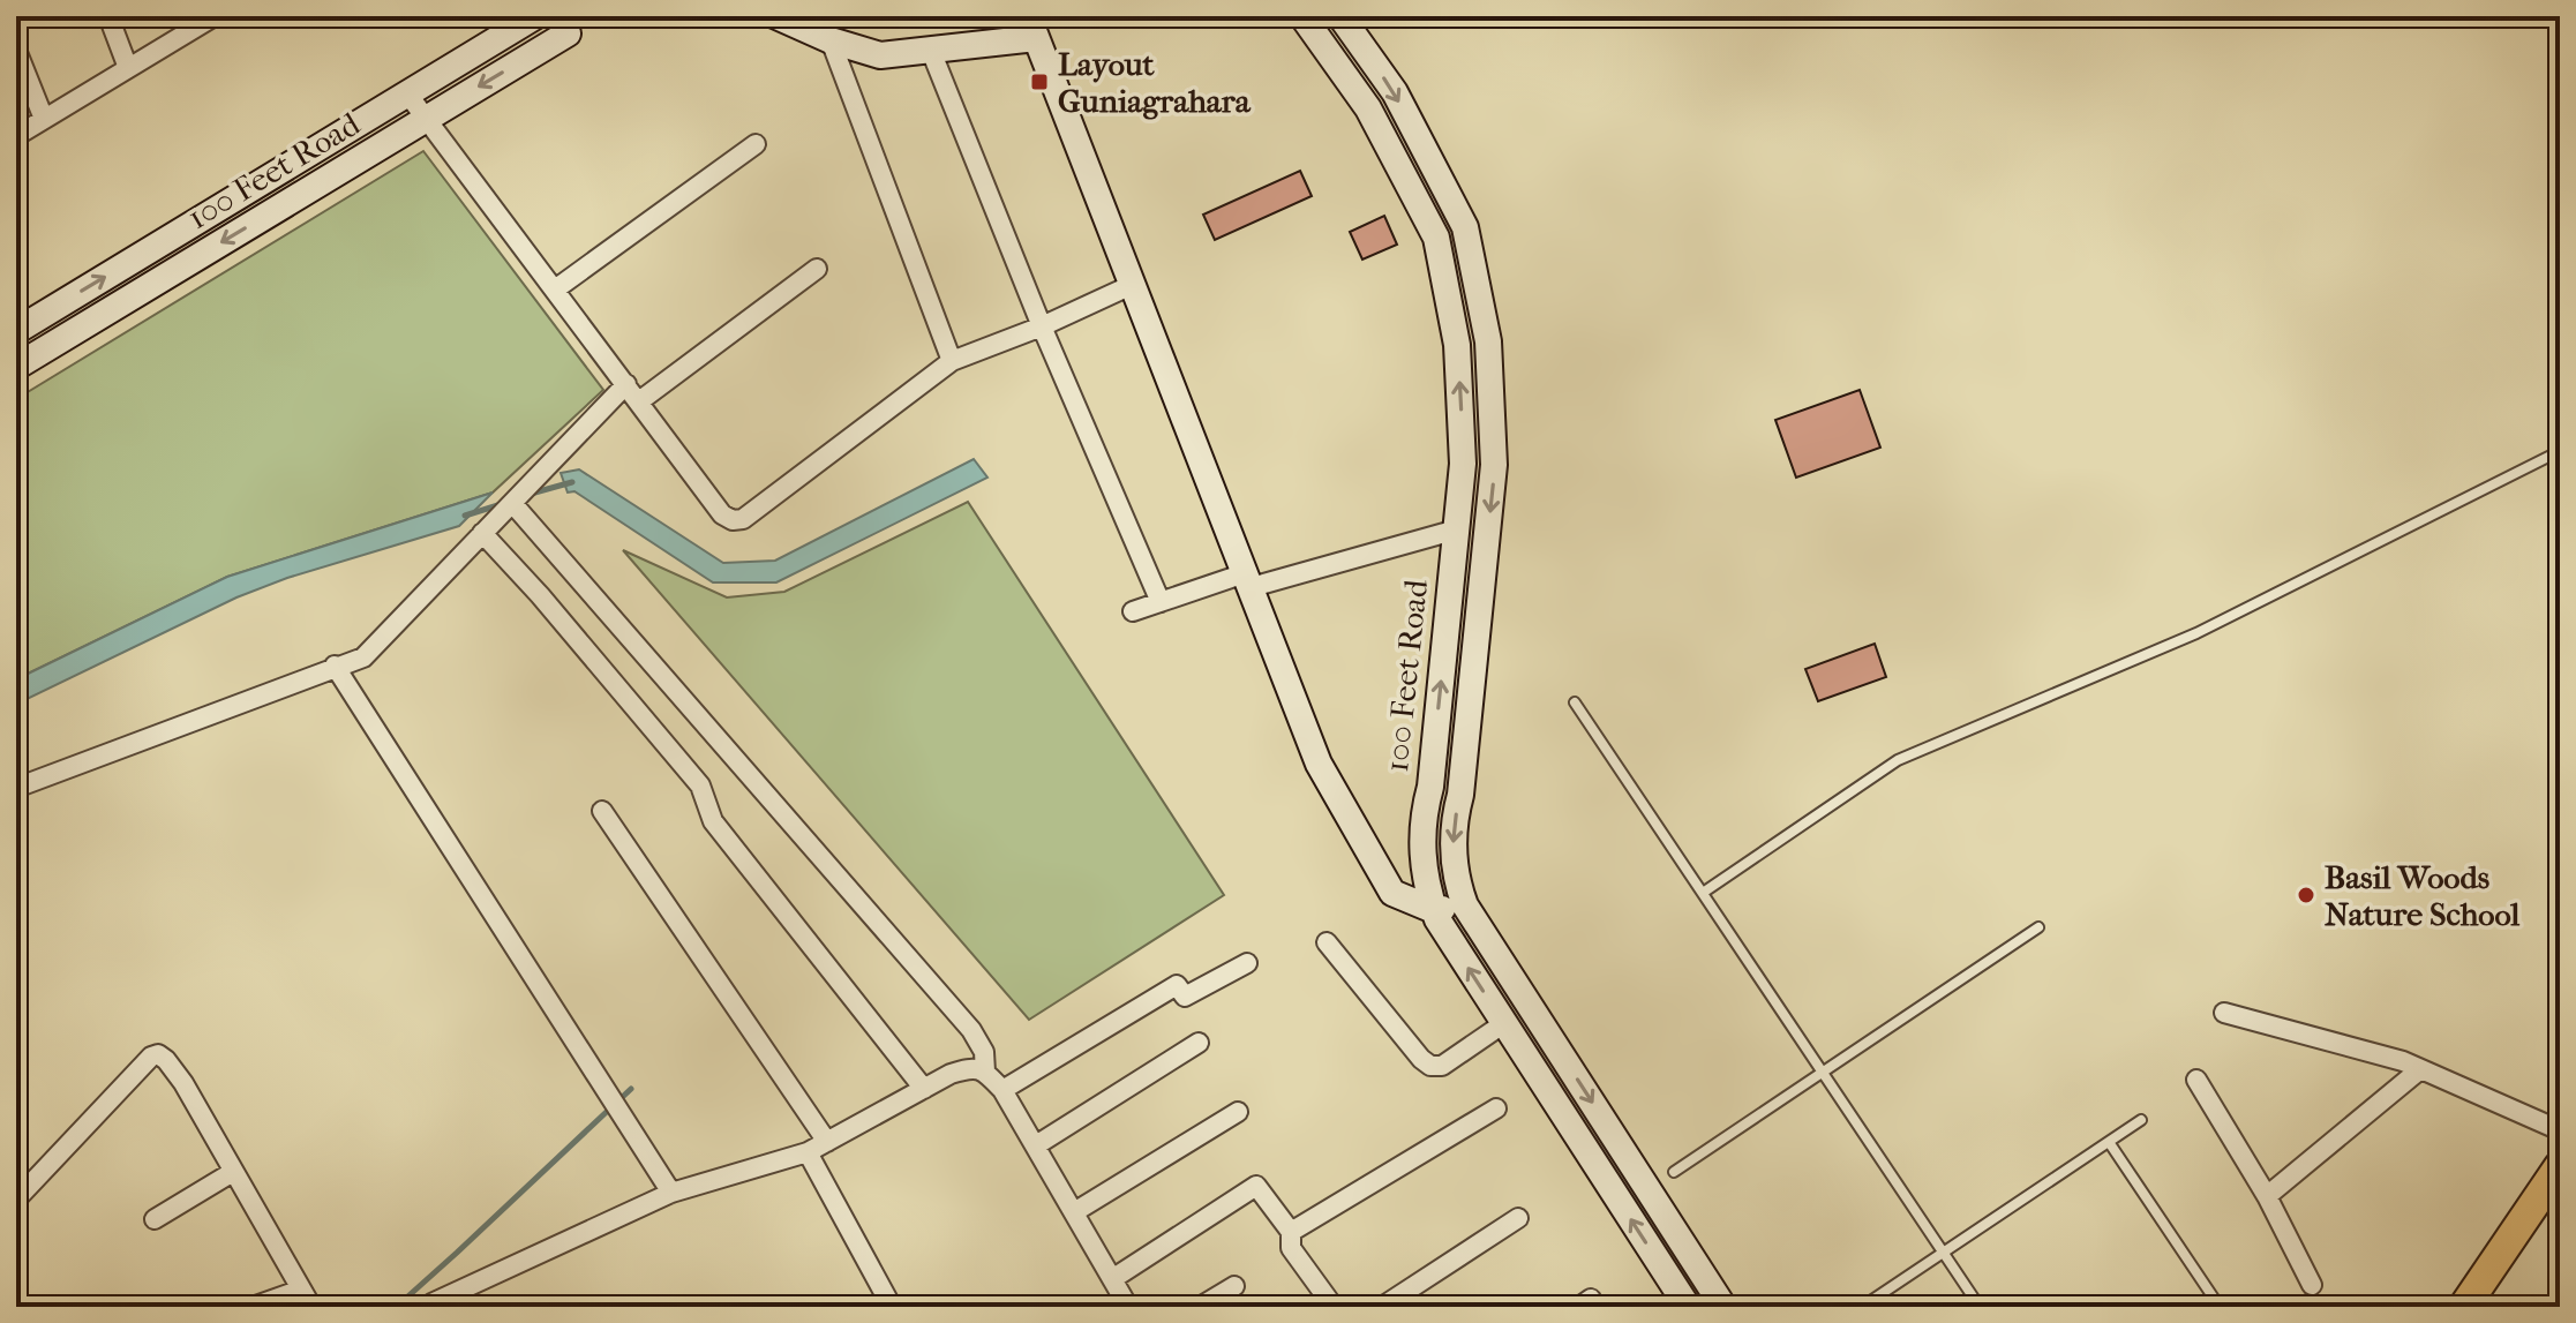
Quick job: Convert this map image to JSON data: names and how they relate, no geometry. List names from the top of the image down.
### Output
{
  "streets": {
    "main road": ["100 Feet Road"]
  },
  "places": {
    "transit": ["Layout Guniagrahara"],
    "other": ["Basil Woods Nature School"]
  }
}
